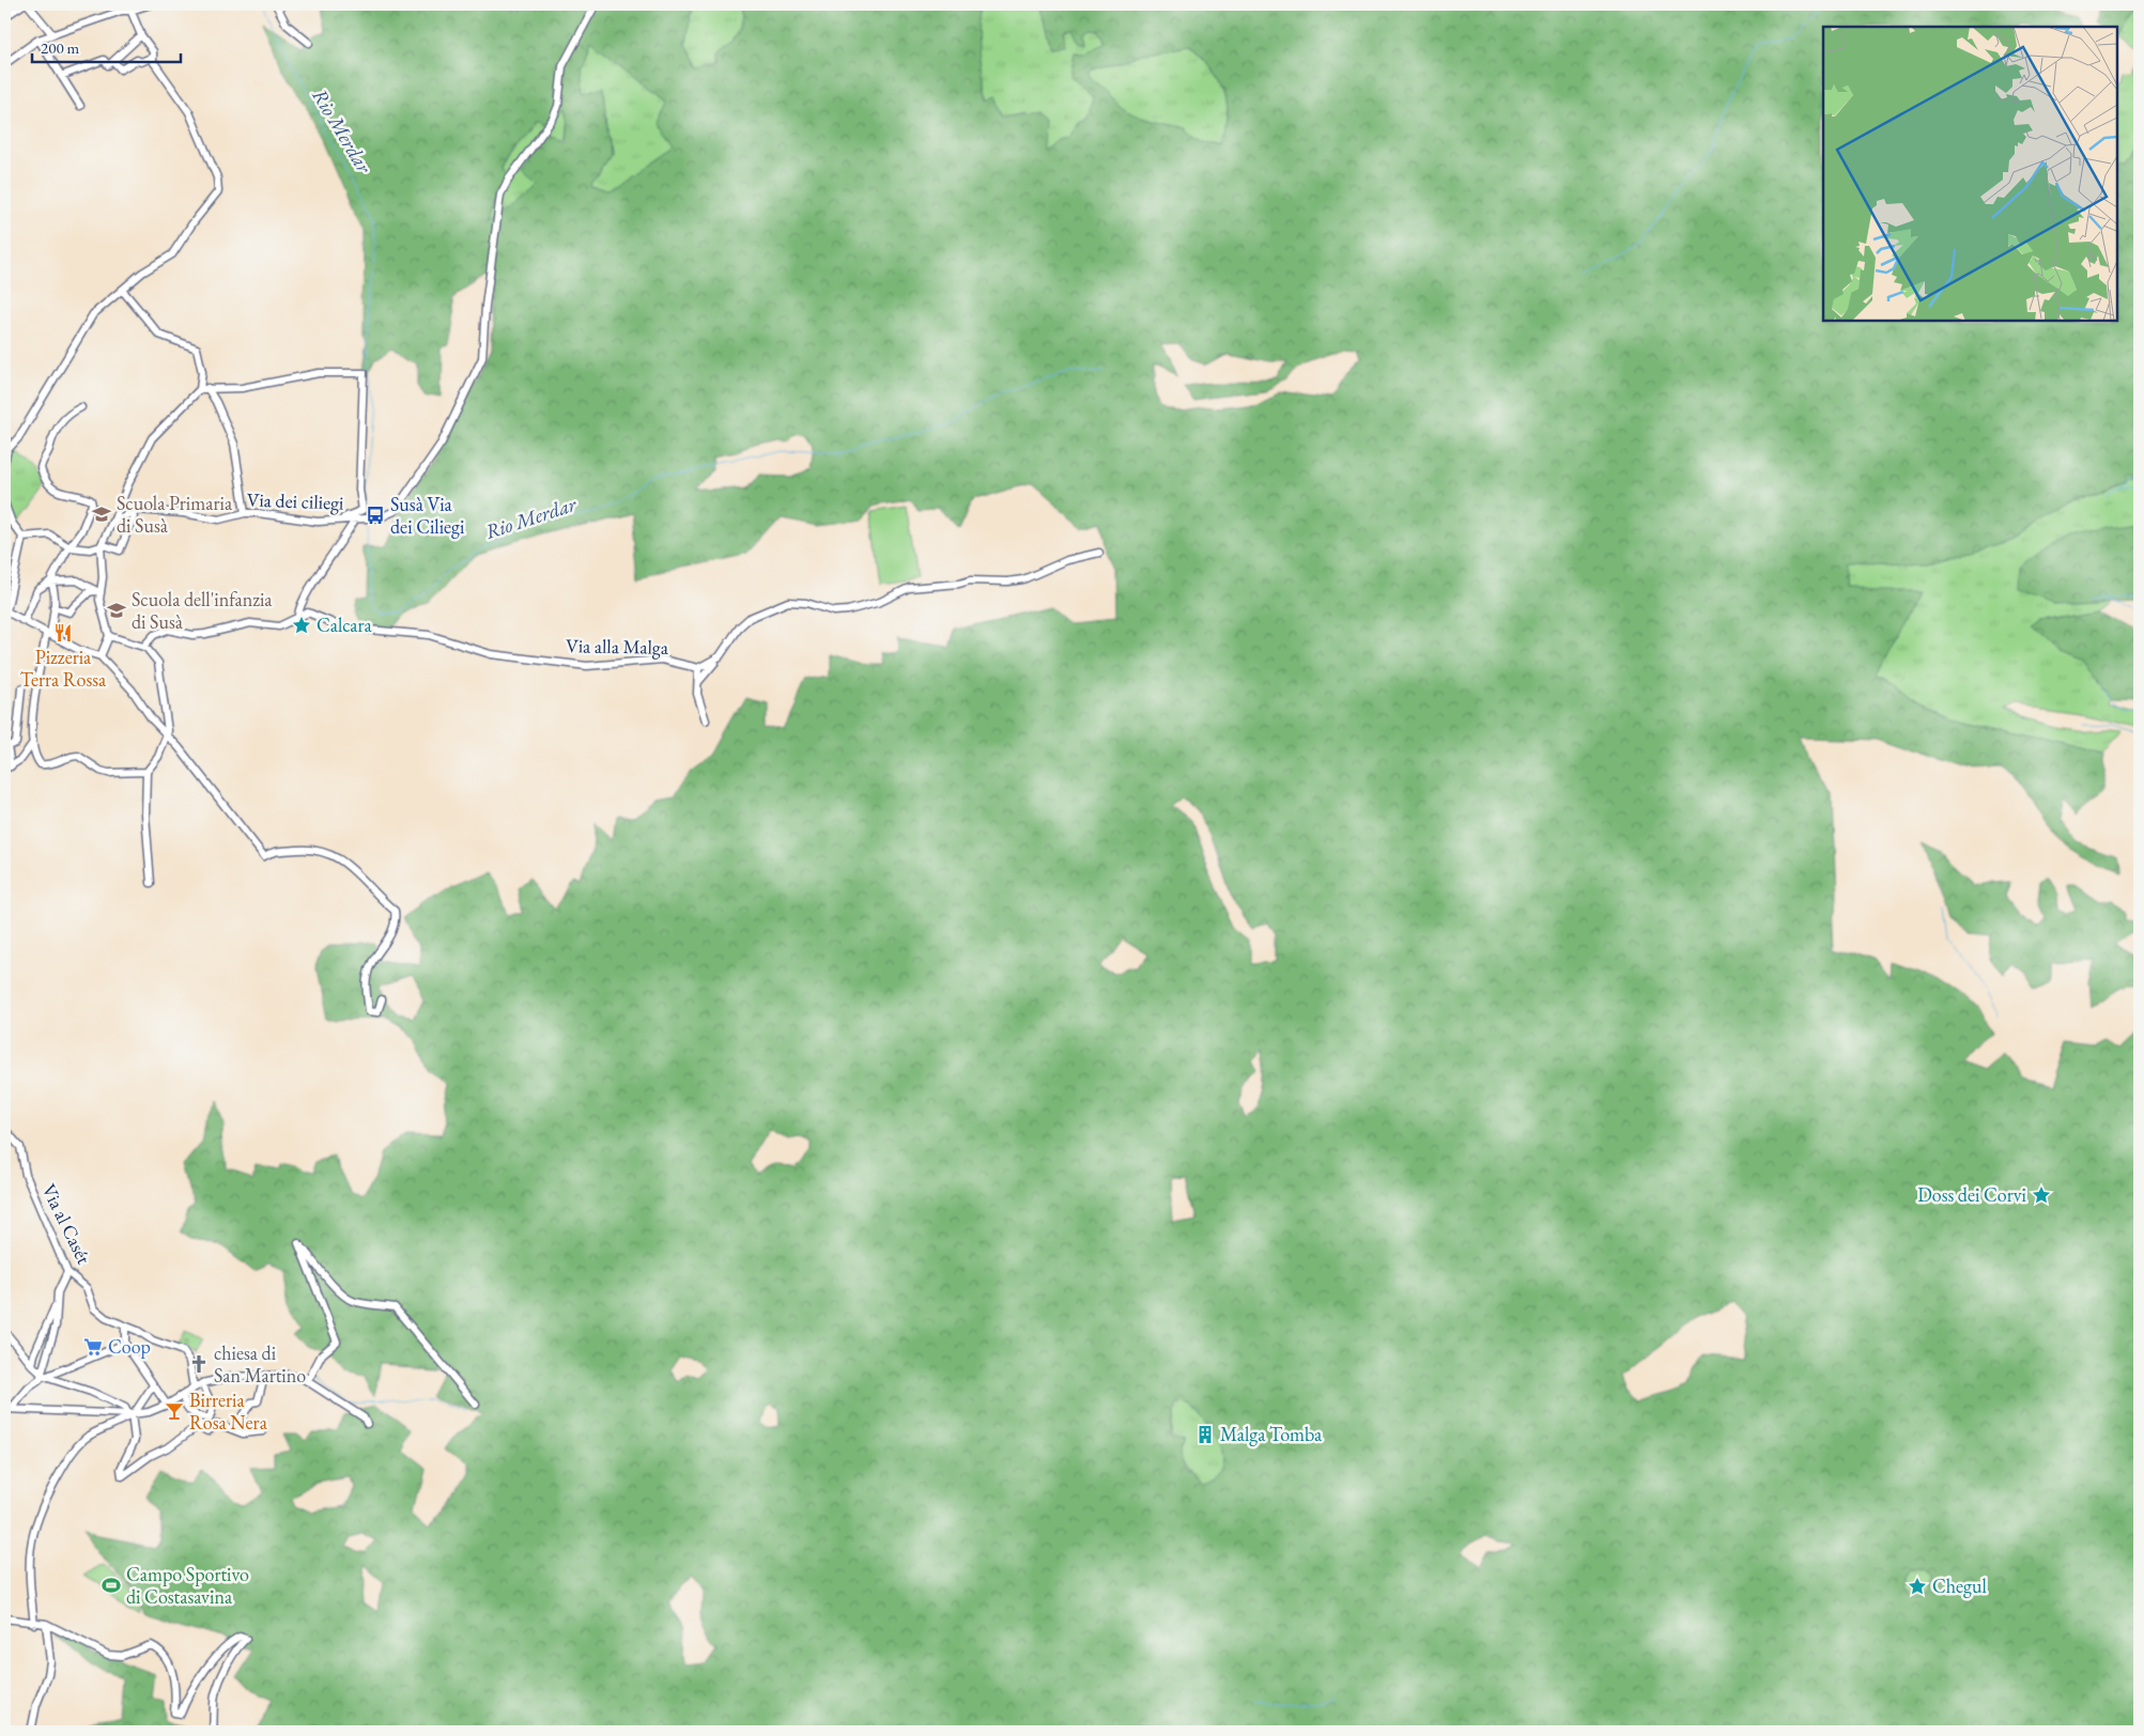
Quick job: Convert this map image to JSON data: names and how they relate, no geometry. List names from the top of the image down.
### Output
{
  "streets": {
    "street": ["Via dei ciliegi", "Via alla Malga", "Via al Casét"]
  },
  "water": ["Rio Merdar"],
  "places": {
    "school or university": ["Scuola Primaria di Susà", "Scuola dell'infanzia di Susà"],
    "bus stop": ["Susà Via dei Ciliegi"],
    "place": ["Calcara", "Doss dei Corvi", "Chegul"],
    "restaurant": ["Pizzeria Terra Rossa"],
    "supermarket": ["Coop"],
    "church": ["chiesa di San Martino"],
    "bar": ["Birreria Rosa Nera"],
    "building": ["Malga Tomba"],
    "sports": ["Campo Sportivo di Costasavina"]
  },
  "scale_bar": "200 m"
}
